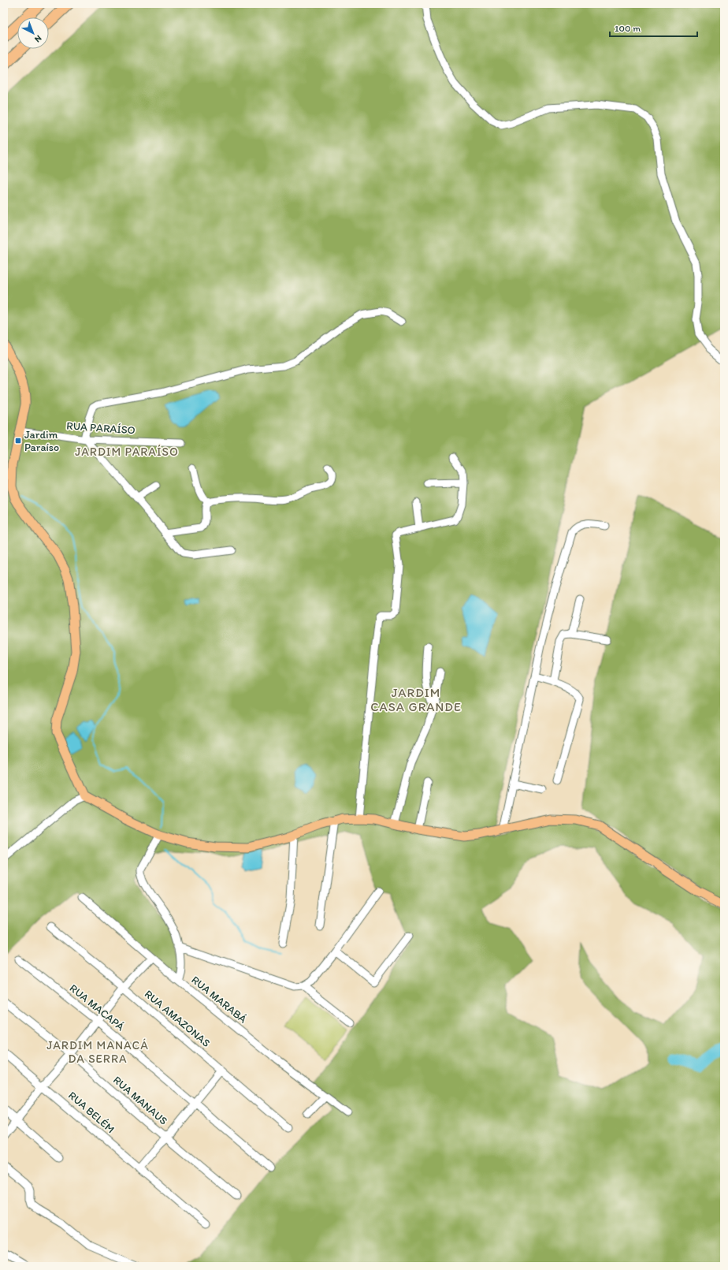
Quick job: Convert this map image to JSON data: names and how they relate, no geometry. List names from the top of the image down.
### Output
{
  "streets": {
    "street": [
      "RUA PARAÍSO",
      "RUA MARABÁ",
      "RUA MACAPÁ",
      "RUA AMAZONAS",
      "RUA MANAUS",
      "RUA BELÉM"
    ]
  },
  "districts": ["JARDIM PARAÍSO", "JARDIM CASA GRANDE", "JARDIM MANACÁ DA SERRA"],
  "places": {
    "transit": ["Jardim Paraíso"]
  },
  "scale_bar": "100 m",
  "north": "bottom right"
}
